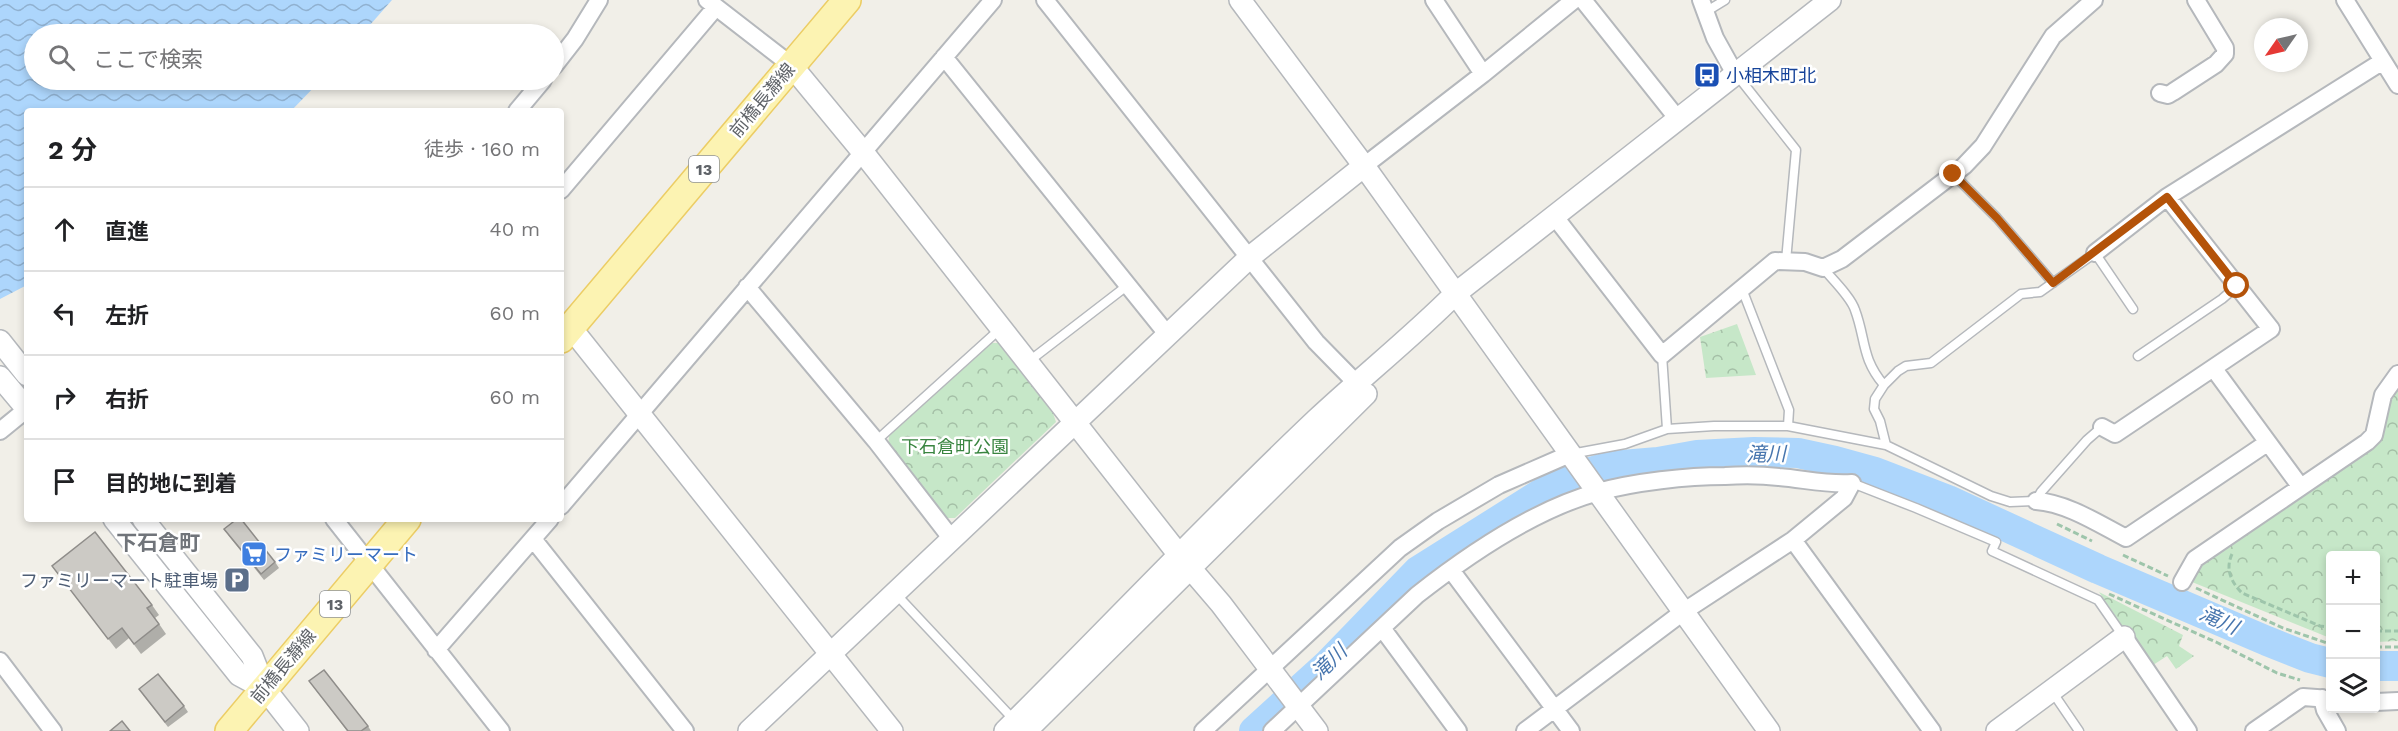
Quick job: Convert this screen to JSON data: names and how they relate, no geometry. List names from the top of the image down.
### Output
{
  "streets": {
    "main road": ["前橋長瀞線", "13"]
  },
  "districts": ["下石倉町"],
  "water": ["滝川"],
  "parks": ["下石倉町公園"],
  "places": {
    "bus stop": ["小相木町北"],
    "supermarket": ["ファミリーマート"],
    "parking": ["ファミリーマート駐車場"]
  },
  "north": "bottom left",
  "page": {
    "search": "ここで検索",
    "heading": ["2 分", "徒歩 · 160 m"],
    "list": [
      ["直進", "40 m"],
      ["左折", "60 m"],
      ["右折", "60 m"],
      "目的地に到着"
    ],
    "map_buttons": ["+", "−"]
  }
}
